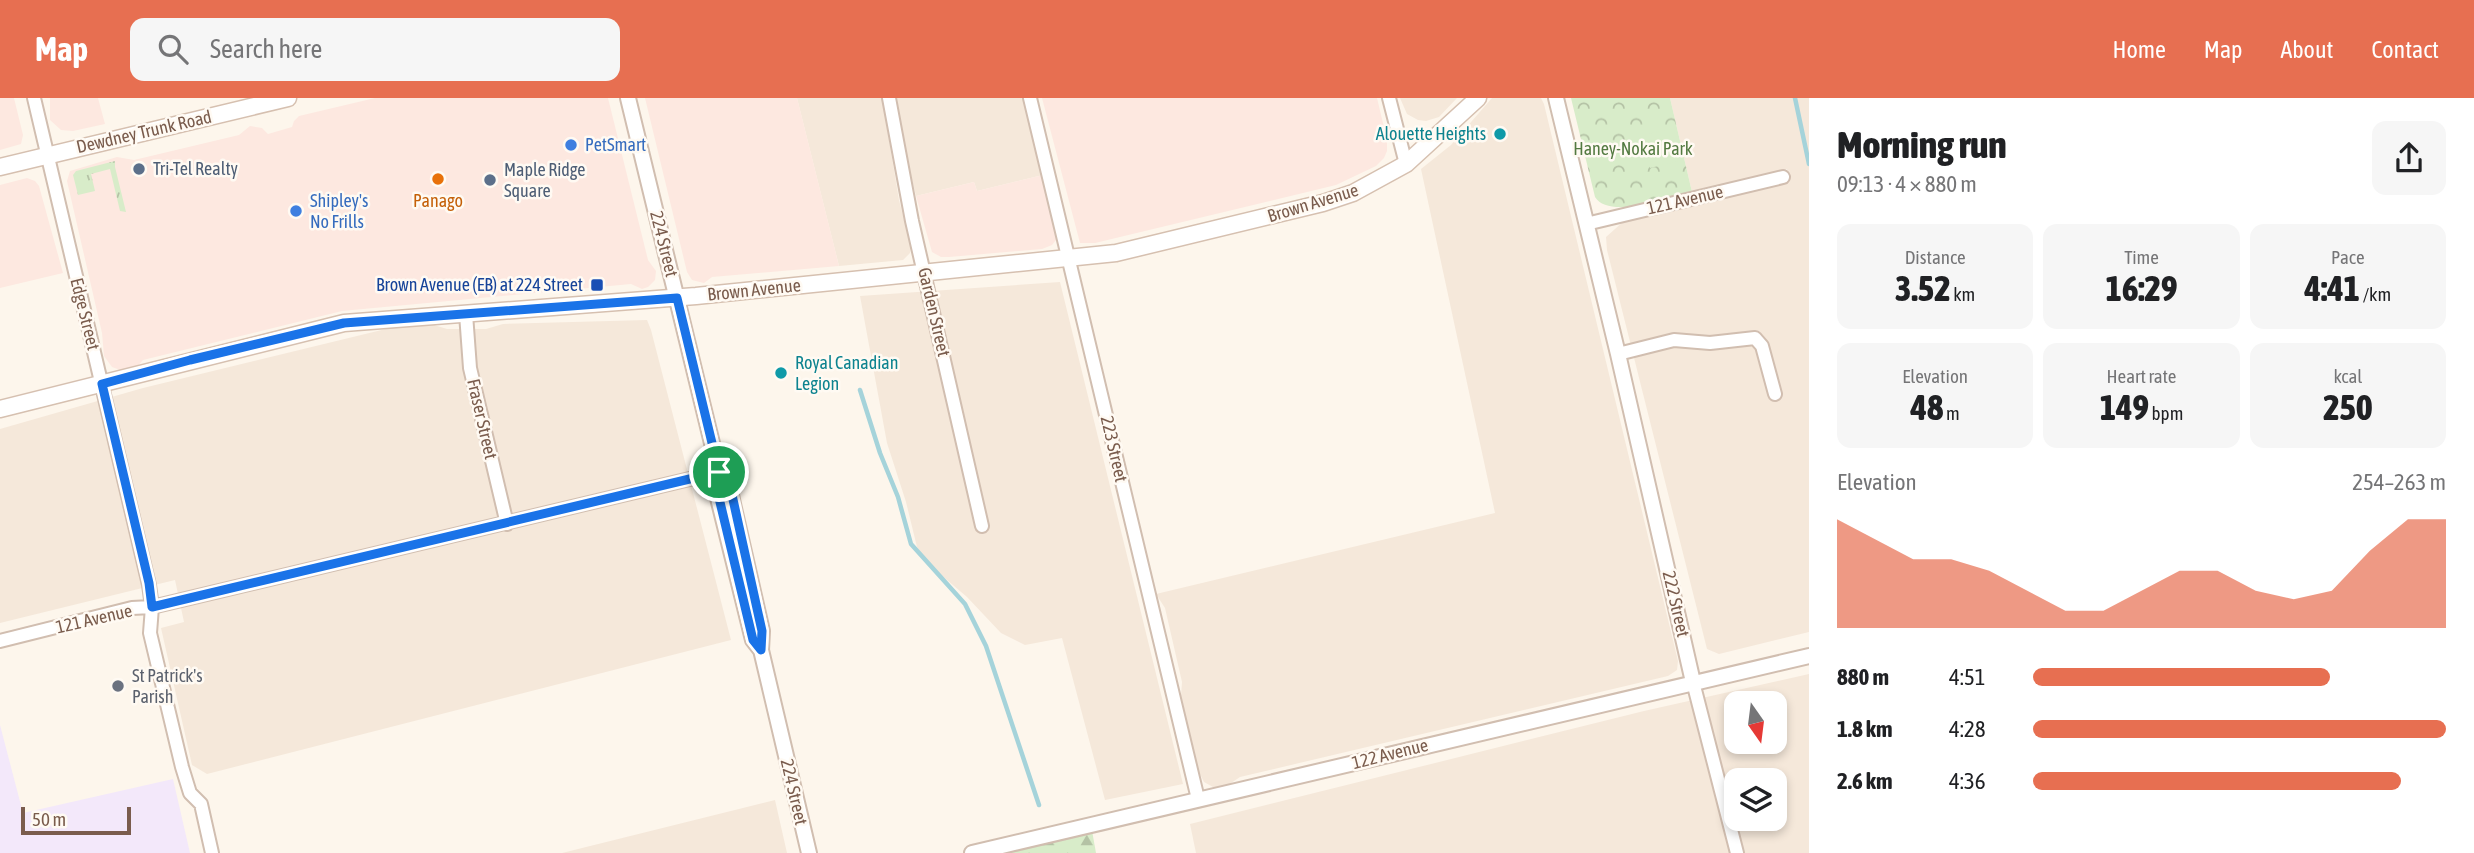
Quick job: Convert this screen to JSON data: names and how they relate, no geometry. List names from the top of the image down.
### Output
{
  "streets": {
    "main road": ["Dewdney Trunk Road", "Brown Avenue"],
    "street": [
      "121 Avenue",
      "224 Street",
      "Garden Street",
      "Edge Street",
      "Fraser Street",
      "223 Street",
      "222 Street",
      "122 Avenue"
    ]
  },
  "crossings": [
    ["Dewdney Trunk Road", "Edge Street"],
    ["121 Avenue", "224 Street"],
    ["121 Avenue", "Edge Street"],
    ["121 Avenue", "Fraser Street"],
    ["121 Avenue", "222 Street"],
    ["Brown Avenue", "224 Street"],
    ["Brown Avenue", "Garden Street"],
    ["Brown Avenue", "Edge Street"],
    ["Brown Avenue", "Fraser Street"],
    ["Brown Avenue", "223 Street"],
    ["223 Street", "122 Avenue"],
    ["222 Street", "122 Avenue"]
  ],
  "parks": ["Haney-Nokai Park"],
  "places": {
    "other": [
      "Alouette Heights",
      "PetSmart",
      "Tri-Tel Realty",
      "Panago",
      "Maple Ridge Square",
      "Shipley's No Frills",
      "Royal Canadian Legion",
      "St Patrick's Parish"
    ],
    "transit": ["Brown Avenue (EB) at 224 Street"]
  },
  "scale_bar": "50 m",
  "north": "bottom",
  "page": {
    "header": "Map",
    "search": "Search here",
    "nav": [
      "Home",
      "Map",
      "About",
      "Contact"
    ],
    "heading": ["Morning run", "09:13 · 4 × 880 m"],
    "stats": [
      ["Distance", "3.52 km"],
      ["Time", "16:29"],
      ["Pace", "4:41 /km"],
      ["Elevation", "48 m"],
      ["Heart rate", "149 bpm"],
      ["kcal", "250"]
    ],
    "chart": ["Elevation", "254–263 m"],
    "list": [
      {
        "name": "880 m",
        "note": "4:51"
      },
      {
        "name": "1.8 km",
        "note": "4:28"
      },
      {
        "name": "2.6 km",
        "note": "4:36"
      }
    ],
    "scale": "50 m"
  }
}
